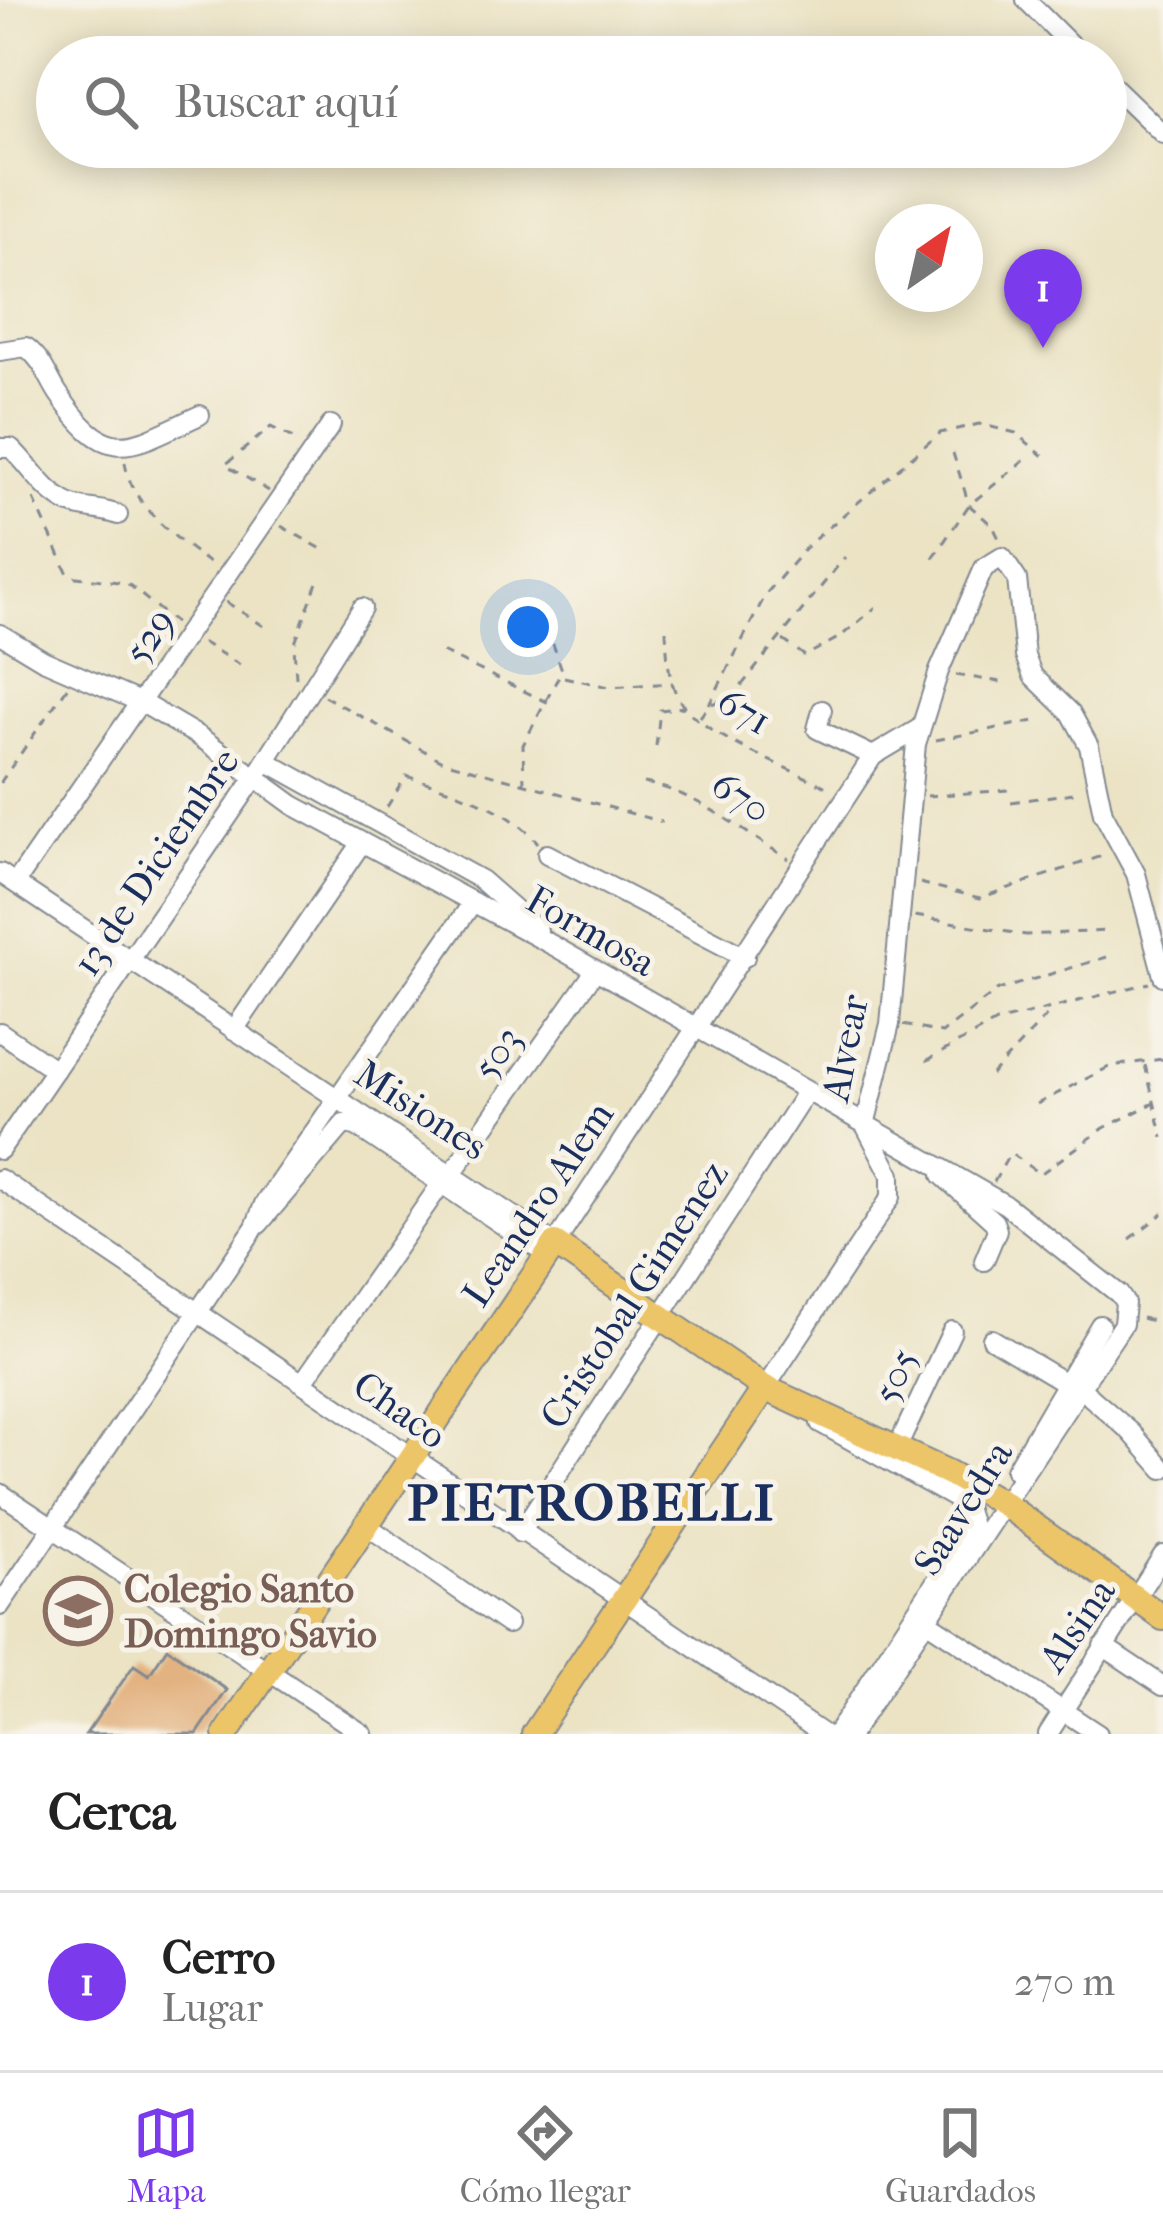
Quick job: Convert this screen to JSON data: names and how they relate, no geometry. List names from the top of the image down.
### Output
{
  "streets": {
    "main road": ["Alvear", "Misiones", "Leandro Alem"],
    "street": [
      "529",
      "13 de Diciembre",
      "Formosa",
      "503",
      "Cristobal Gimenez",
      "505",
      "Chaco",
      "Saavedra",
      "Alsina"
    ],
    "path": ["671", "670"]
  },
  "crossings": [
    ["529", "Formosa"],
    ["529", "Misiones"],
    ["671", "Leandro Alem"],
    ["670", "Leandro Alem"],
    ["13 de Diciembre", "Formosa"],
    ["13 de Diciembre", "Misiones"],
    ["Formosa", "Alvear"],
    ["Formosa", "503"],
    ["Formosa", "Leandro Alem"],
    ["Formosa", "Cristobal Gimenez"],
    ["Formosa", "Saavedra"],
    ["Alvear", "Misiones"],
    ["Alvear", "Leandro Alem"],
    ["Alvear", "Chaco"],
    ["503", "Misiones"],
    ["503", "Chaco"],
    ["Misiones", "Leandro Alem"],
    ["Misiones", "Cristobal Gimenez"],
    ["Misiones", "505"],
    ["Misiones", "Saavedra"],
    ["Misiones", "Alsina"],
    ["Leandro Alem", "Chaco"],
    ["Cristobal Gimenez", "Chaco"]
  ],
  "districts": ["PIETROBELLI"],
  "places": {
    "school or university": ["Colegio Santo Domingo Savio"]
  },
  "north": "top right",
  "page": {
    "search": "Buscar aquí",
    "pins": "1",
    "heading": "Cerca",
    "list": [
      {
        "mark": "1",
        "name": "Cerro",
        "note": "Lugar",
        "value": "270 m"
      }
    ],
    "nav": ["Mapa", "Cómo llegar", "Guardados"]
  }
}
